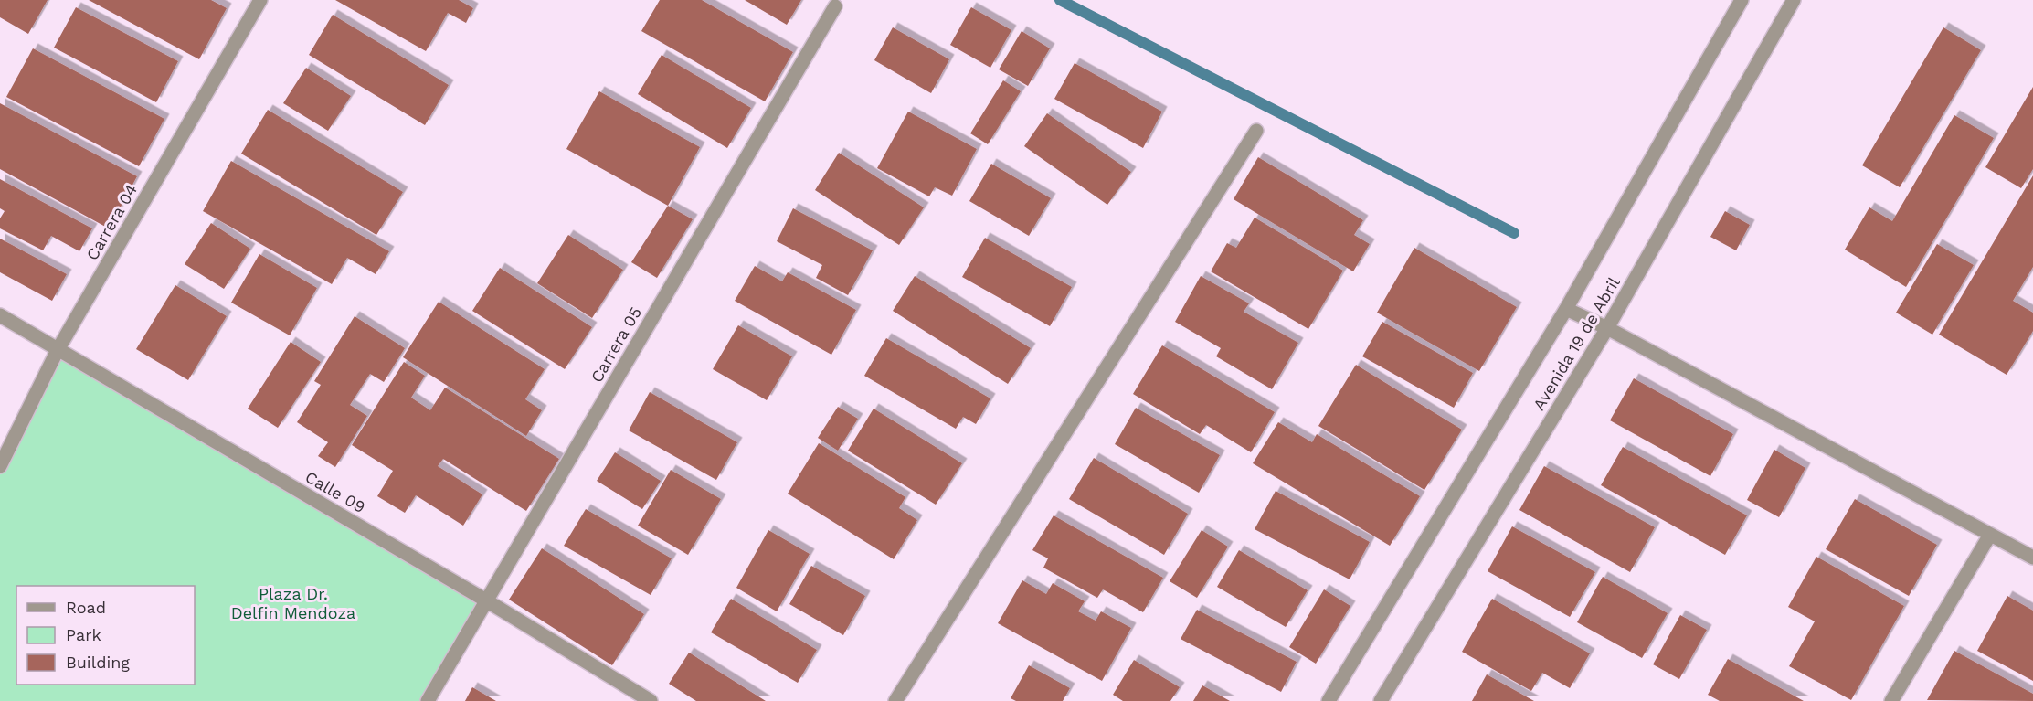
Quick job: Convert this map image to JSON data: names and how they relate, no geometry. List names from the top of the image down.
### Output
{
  "streets": {
    "street": [
      "Carrera 04",
      "Avenida 19 de Abril",
      "Carrera 05",
      "Calle 09"
    ]
  },
  "crossings": [
    ["Carrera 04", "Calle 09"],
    ["Carrera 05", "Calle 09"]
  ],
  "parks": ["Plaza Dr. Delfin Mendoza"],
  "legend": ["Road", "Park", "Building"]
}
